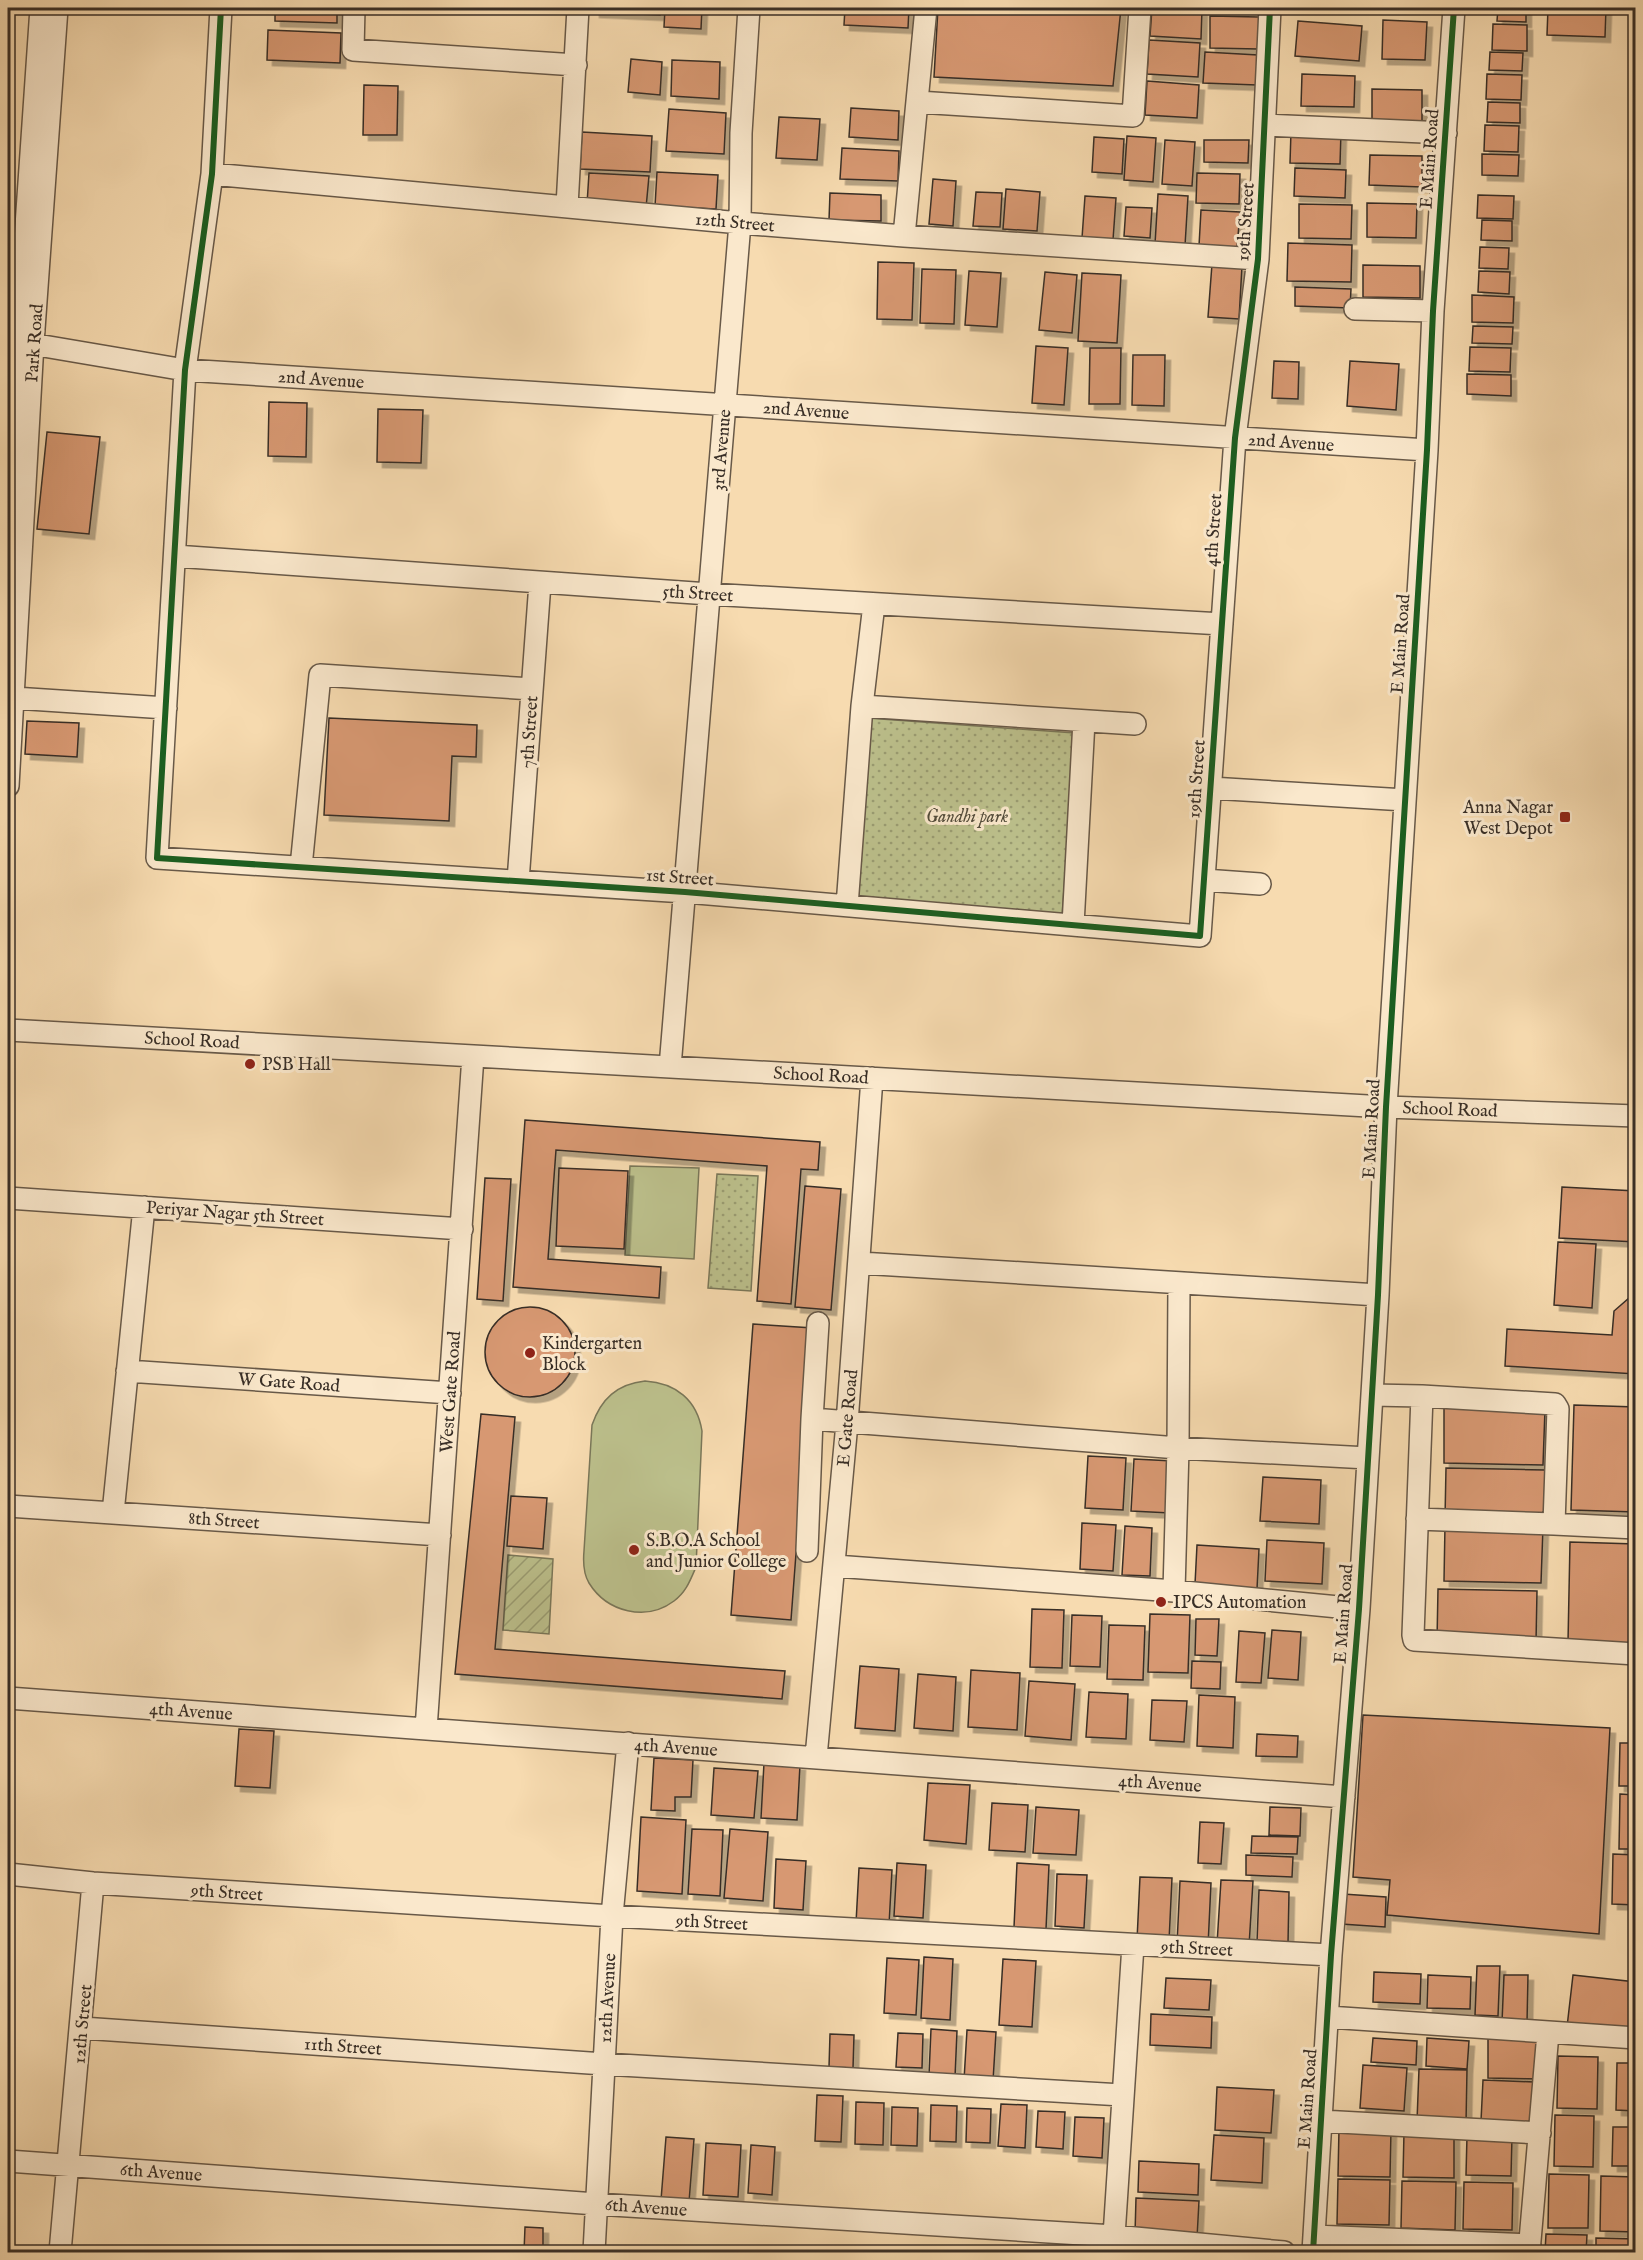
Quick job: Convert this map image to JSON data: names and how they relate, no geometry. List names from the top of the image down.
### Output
{
  "streets": {
    "street": [
      "E Main Road",
      "12th Street",
      "19th Street",
      "Park Road",
      "2nd Avenue",
      "3rd Avenue",
      "4th Street",
      "5th Street",
      "7th Street",
      "1st Street",
      "School Road",
      "Periyar Nagar 5th Street",
      "W Gate Road",
      "West Gate Road",
      "E Gate Road",
      "8th Street",
      "4th Avenue",
      "9th Street",
      "12th Avenue",
      "11th Street",
      "6th Avenue"
    ]
  },
  "crossings": [
    ["E Main Road", "2nd Avenue"],
    ["E Main Road", "School Road"],
    ["E Main Road", "4th Avenue"],
    ["E Main Road", "9th Street"],
    ["12th Street", "19th Street"],
    ["12th Street", "3rd Avenue"],
    ["12th Street", "9th Street"],
    ["12th Street", "11th Street"],
    ["12th Street", "6th Avenue"],
    ["19th Street", "2nd Avenue"],
    ["19th Street", "4th Street"],
    ["19th Street", "5th Street"],
    ["19th Street", "1st Street"],
    ["Park Road", "2nd Avenue"],
    ["2nd Avenue", "3rd Avenue"],
    ["2nd Avenue", "4th Street"],
    ["3rd Avenue", "5th Street"],
    ["3rd Avenue", "1st Street"],
    ["3rd Avenue", "School Road"],
    ["4th Street", "5th Street"],
    ["5th Street", "7th Street"],
    ["7th Street", "1st Street"],
    ["School Road", "West Gate Road"],
    ["School Road", "E Gate Road"],
    ["Periyar Nagar 5th Street", "West Gate Road"],
    ["W Gate Road", "West Gate Road"],
    ["West Gate Road", "8th Street"],
    ["West Gate Road", "4th Avenue"],
    ["E Gate Road", "4th Avenue"],
    ["4th Avenue", "12th Avenue"],
    ["9th Street", "12th Avenue"],
    ["12th Avenue", "11th Street"],
    ["12th Avenue", "6th Avenue"]
  ],
  "parks": ["Gandhi park"],
  "places": {
    "transit": ["Anna Nagar West Depot"],
    "other": [
      "PSB Hall",
      "Kindergarten Block",
      "S.B.O.A School and Junior College",
      "IPCS Automation"
    ]
  }
}
